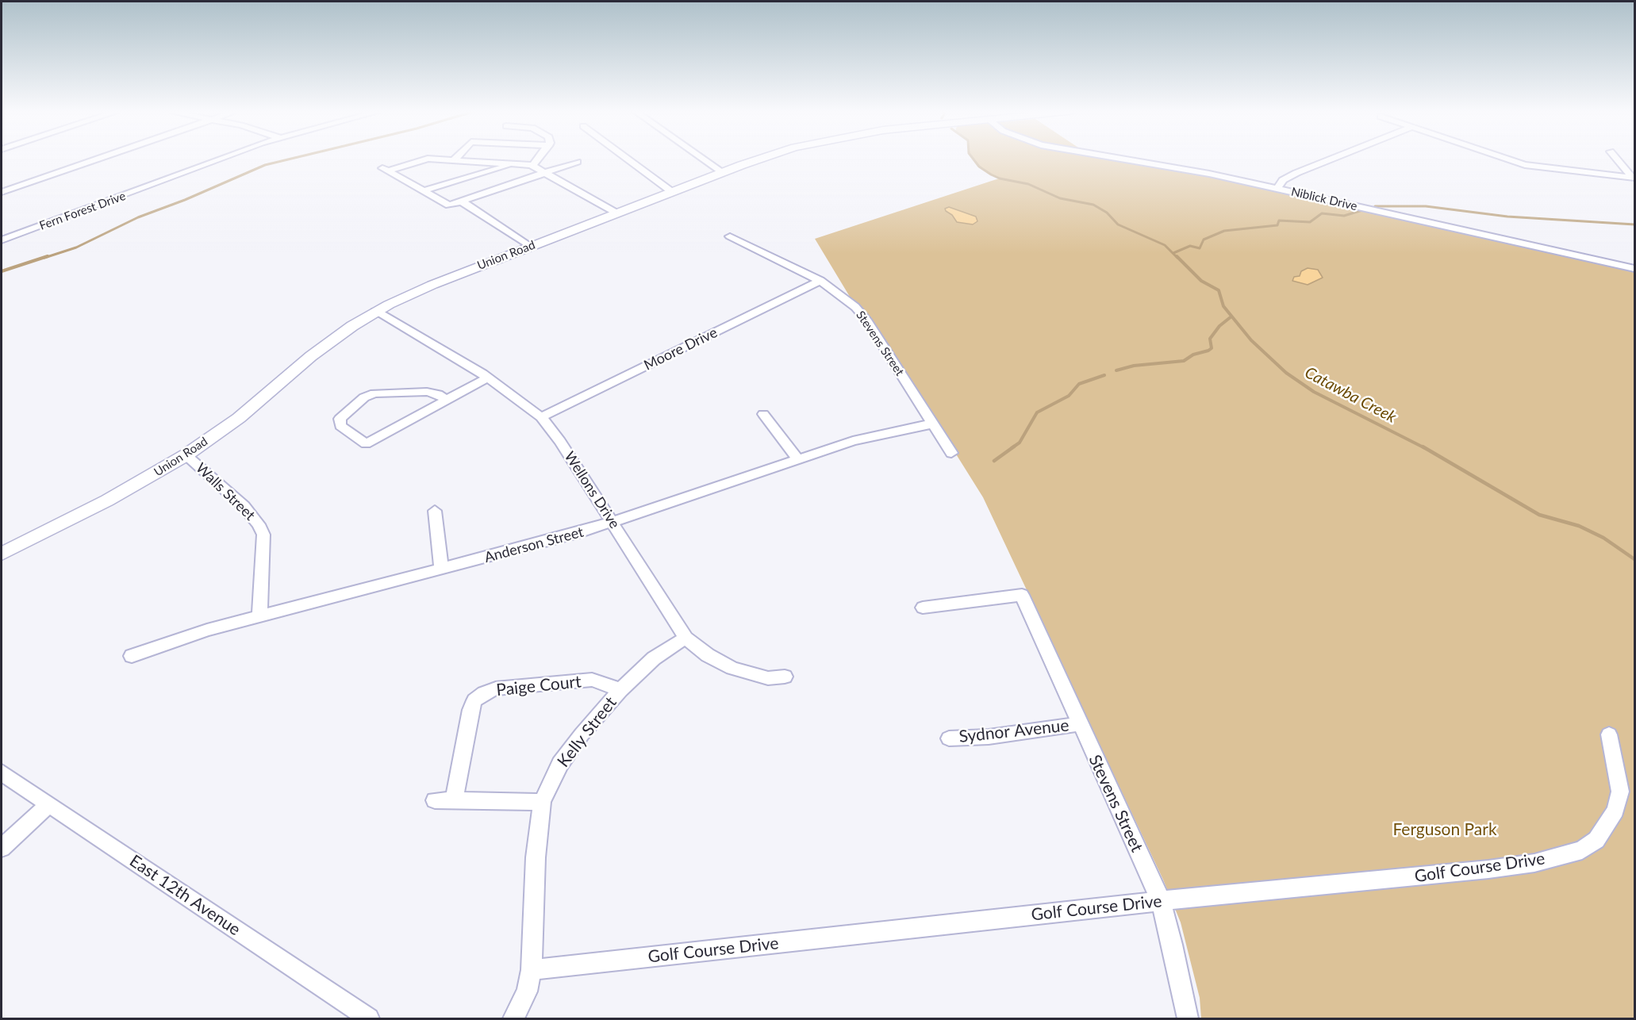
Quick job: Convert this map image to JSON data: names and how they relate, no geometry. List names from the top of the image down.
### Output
{
  "streets": {
    "main road": ["Union Road"],
    "street": [
      "Niblick Drive",
      "Fern Forest Drive",
      "Stevens Street",
      "Moore Drive",
      "Wellons Drive",
      "Walls Street",
      "Anderson Street",
      "Paige Court",
      "Sydnor Avenue",
      "Kelly Street",
      "Golf Course Drive",
      "East 12th Avenue"
    ]
  },
  "crossings": [
    ["Union Road", "Wellons Drive"],
    ["Union Road", "Walls Street"],
    ["Stevens Street", "Moore Drive"],
    ["Stevens Street", "Anderson Street"],
    ["Stevens Street", "Sydnor Avenue"],
    ["Stevens Street", "Golf Course Drive"],
    ["Moore Drive", "Wellons Drive"],
    ["Wellons Drive", "Anderson Street"],
    ["Wellons Drive", "Kelly Street"],
    ["Walls Street", "Anderson Street"],
    ["Paige Court", "Kelly Street"],
    ["Kelly Street", "Golf Course Drive"]
  ],
  "water": ["Catawba Creek"],
  "parks": ["Ferguson Park"]
}
